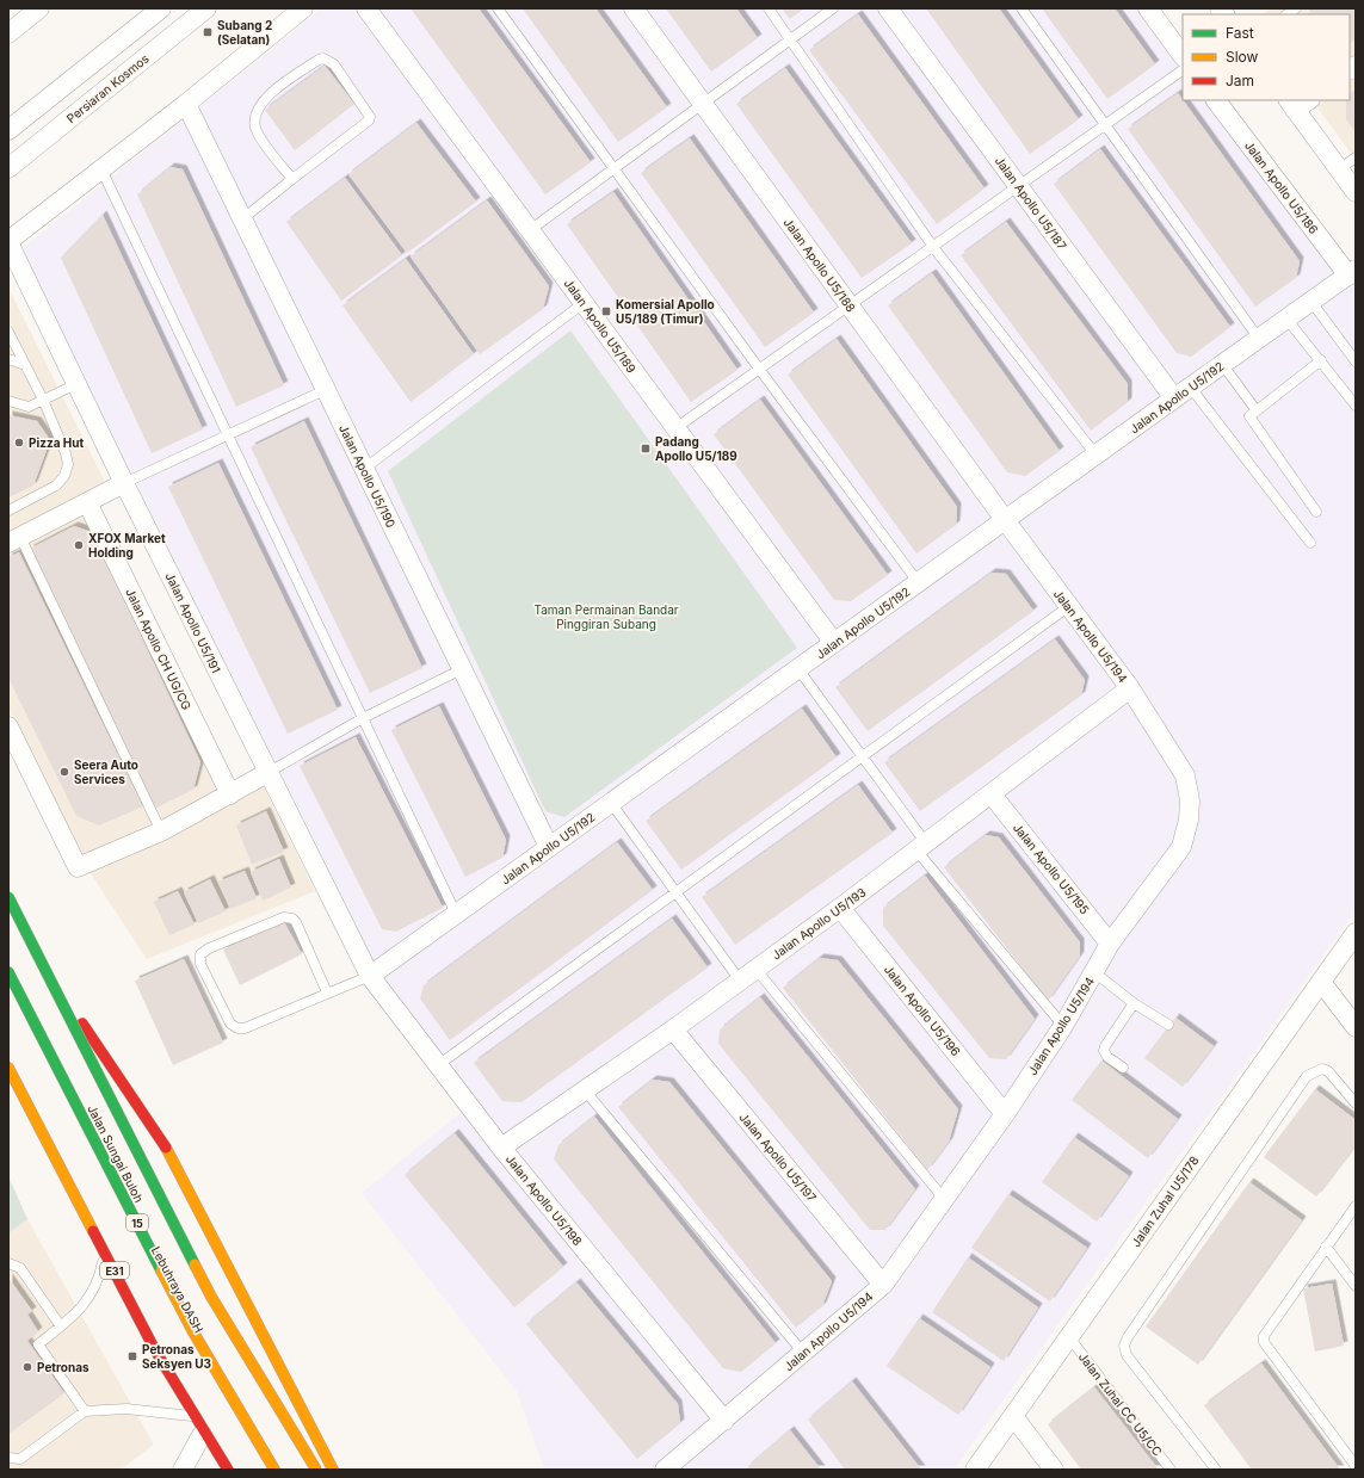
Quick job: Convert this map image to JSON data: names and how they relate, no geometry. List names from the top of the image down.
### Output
{
  "streets": {
    "highway": [
      "Jalan Sungai Buloh",
      "15",
      "E31",
      "Lebuhraya DASH"
    ],
    "street": [
      "Persiaran Kosmos",
      "Jalan Apollo U5/186",
      "Jalan Apollo U5/187",
      "Jalan Apollo U5/188",
      "Jalan Apollo U5/189",
      "Jalan Apollo U5/192",
      "Jalan Apollo U5/190",
      "Jalan Apollo U5/191",
      "Jalan Apollo U5/194",
      "Jalan Apollo CH UG/CG",
      "Jalan Apollo U5/195",
      "Jalan Apollo U5/193",
      "Jalan Apollo U5/196",
      "Jalan Apollo U5/197",
      "Jalan Apollo U5/198",
      "Jalan Zuhal U5/178"
    ],
    "lane": ["Jalan Zuhal CC U5/CC"]
  },
  "crossings": [
    ["Jalan Apollo U5/186", "Jalan Apollo U5/192"],
    ["Jalan Apollo U5/187", "Jalan Apollo U5/192"],
    ["Jalan Apollo U5/188", "Jalan Apollo U5/192"],
    ["Jalan Apollo U5/188", "Jalan Apollo U5/194"],
    ["Jalan Apollo U5/189", "Jalan Apollo U5/192"],
    ["Jalan Apollo U5/192", "Jalan Apollo U5/190"],
    ["Jalan Apollo U5/192", "Jalan Apollo U5/191"],
    ["Jalan Apollo U5/192", "Jalan Apollo U5/194"],
    ["Jalan Apollo U5/192", "Jalan Apollo U5/198"],
    ["Jalan Apollo U5/191", "Jalan Apollo U5/198"],
    ["Jalan Apollo U5/194", "Jalan Apollo U5/195"],
    ["Jalan Apollo U5/194", "Jalan Apollo U5/193"],
    ["Jalan Apollo U5/194", "Jalan Apollo U5/196"],
    ["Jalan Apollo U5/194", "Jalan Apollo U5/197"],
    ["Jalan Apollo U5/194", "Jalan Apollo U5/198"],
    ["Jalan Apollo U5/195", "Jalan Apollo U5/193"],
    ["Jalan Apollo U5/193", "Jalan Apollo U5/196"],
    ["Jalan Apollo U5/193", "Jalan Apollo U5/197"],
    ["Jalan Apollo U5/193", "Jalan Apollo U5/198"],
    ["Jalan Zuhal U5/178", "Jalan Zuhal CC U5/CC"]
  ],
  "parks": ["Taman Permainan Bandar Pinggiran Subang"],
  "places": {
    "transit": [
      "Subang 2 (Selatan)",
      "Komersial Apollo U5/189 (Timur)",
      "Padang Apollo U5/189",
      "Petronas Seksyen U3"
    ],
    "other": [
      "Pizza Hut",
      "XFOX Market Holding",
      "Seera Auto Services",
      "Petronas"
    ]
  },
  "legend": ["Fast", "Slow", "Jam"]
}
